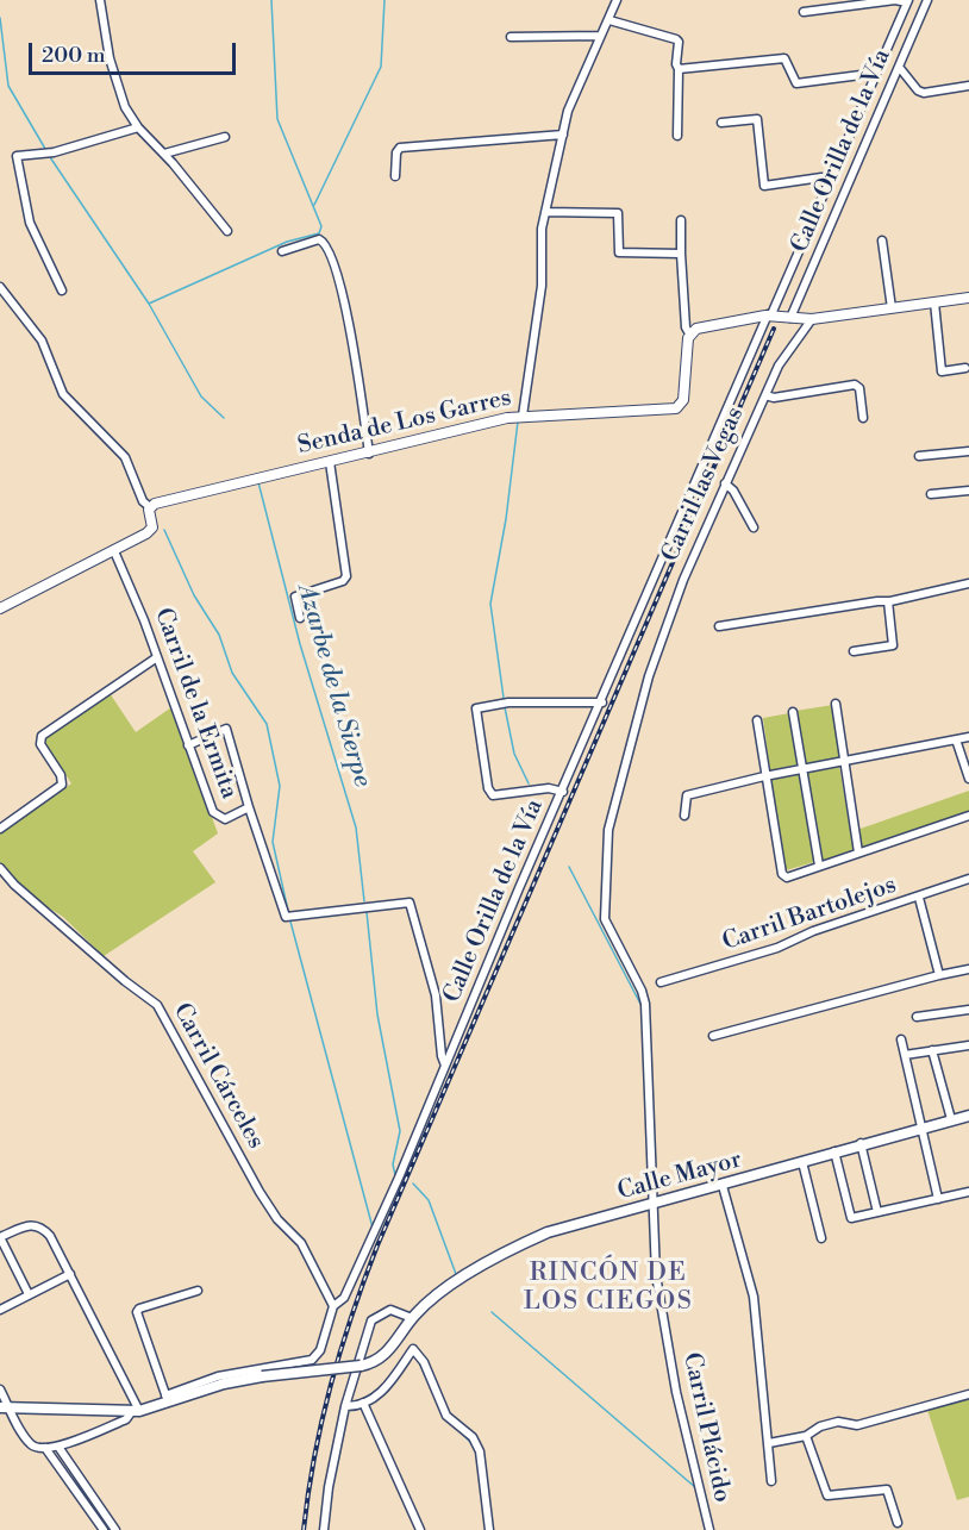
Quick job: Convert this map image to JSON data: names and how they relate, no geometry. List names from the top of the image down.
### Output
{
  "streets": {
    "main road": ["Calle Mayor"],
    "street": [
      "Calle Orilla de la Vía",
      "Senda de Los Garres",
      "Carril las Vegas",
      "Carril de la Ermita",
      "Carril Bartolejos",
      "Carril Cárceles",
      "Carril Plácido"
    ]
  },
  "crossings": [
    ["Calle Orilla de la Vía", "Carril de la Ermita"],
    ["Calle Orilla de la Vía", "Carril Cárceles"],
    ["Calle Orilla de la Vía", "Calle Mayor"],
    ["Carril las Vegas", "Calle Mayor"],
    ["Carril las Vegas", "Carril Plácido"],
    ["Calle Mayor", "Carril Plácido"]
  ],
  "districts": ["RINCÓN DE LOS CIEGOS"],
  "water": ["Azarbe de la Sierpe"],
  "scale_bar": "200 m"
}
